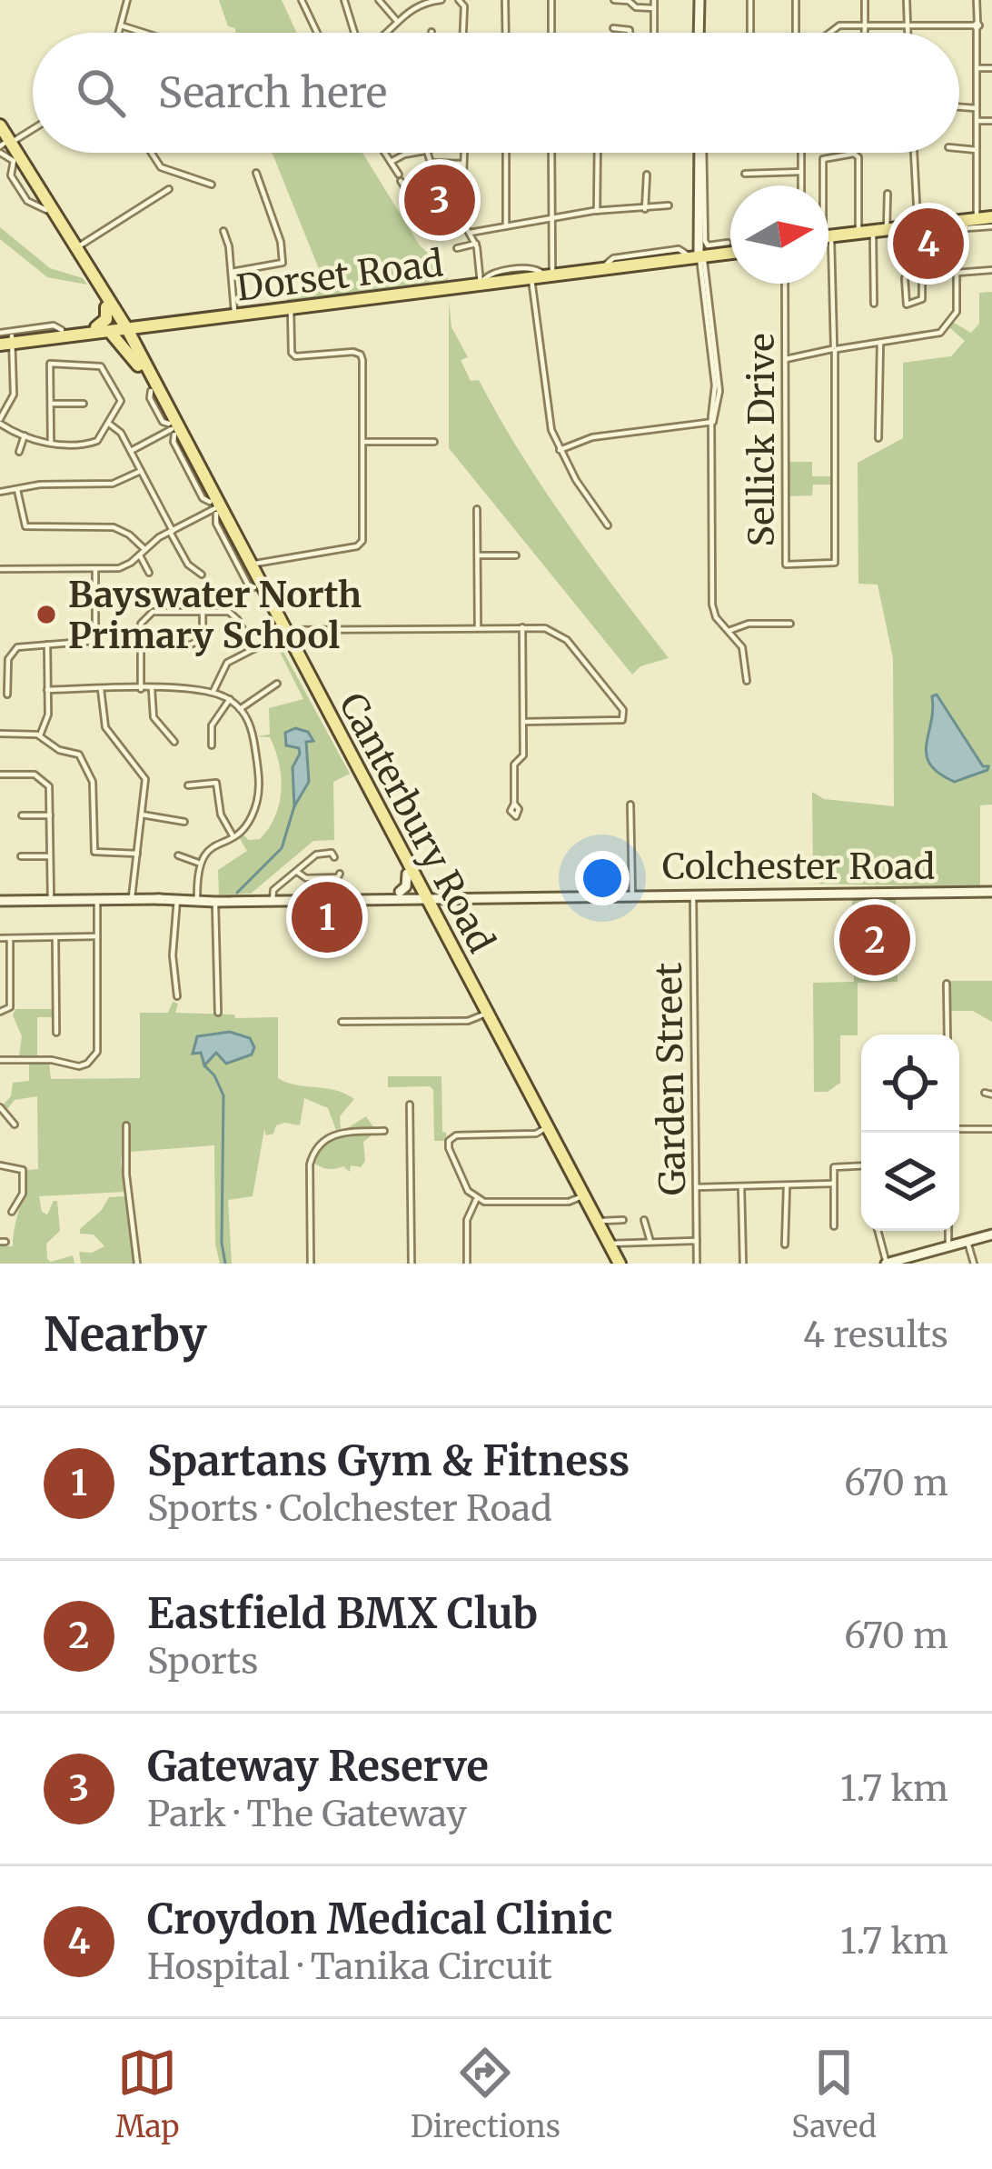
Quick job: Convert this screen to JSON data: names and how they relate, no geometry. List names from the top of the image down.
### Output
{
  "streets": {
    "main road": ["Dorset Road", "Canterbury Road", "Colchester Road"],
    "street": ["Sellick Drive", "Garden Street"]
  },
  "crossings": [
    ["Dorset Road", "Canterbury Road"],
    ["Canterbury Road", "Colchester Road"],
    ["Colchester Road", "Garden Street"]
  ],
  "places": ["Bayswater North Primary School"],
  "north": "right",
  "page": {
    "search": "Search here",
    "pins": [
      "3",
      "4",
      "1",
      "2"
    ],
    "heading": ["Nearby", "4 results"],
    "list": [
      {
        "mark": "1",
        "name": "Spartans Gym & Fitness",
        "note": "Sports · Colchester Road",
        "value": "670 m"
      },
      {
        "mark": "2",
        "name": "Eastfield BMX Club",
        "note": "Sports",
        "value": "670 m"
      },
      {
        "mark": "3",
        "name": "Gateway Reserve",
        "note": "Park · The Gateway",
        "value": "1.7 km"
      },
      {
        "mark": "4",
        "name": "Croydon Medical Clinic",
        "note": "Hospital · Tanika Circuit",
        "value": "1.7 km"
      }
    ],
    "nav": ["Map", "Directions", "Saved"]
  }
}
